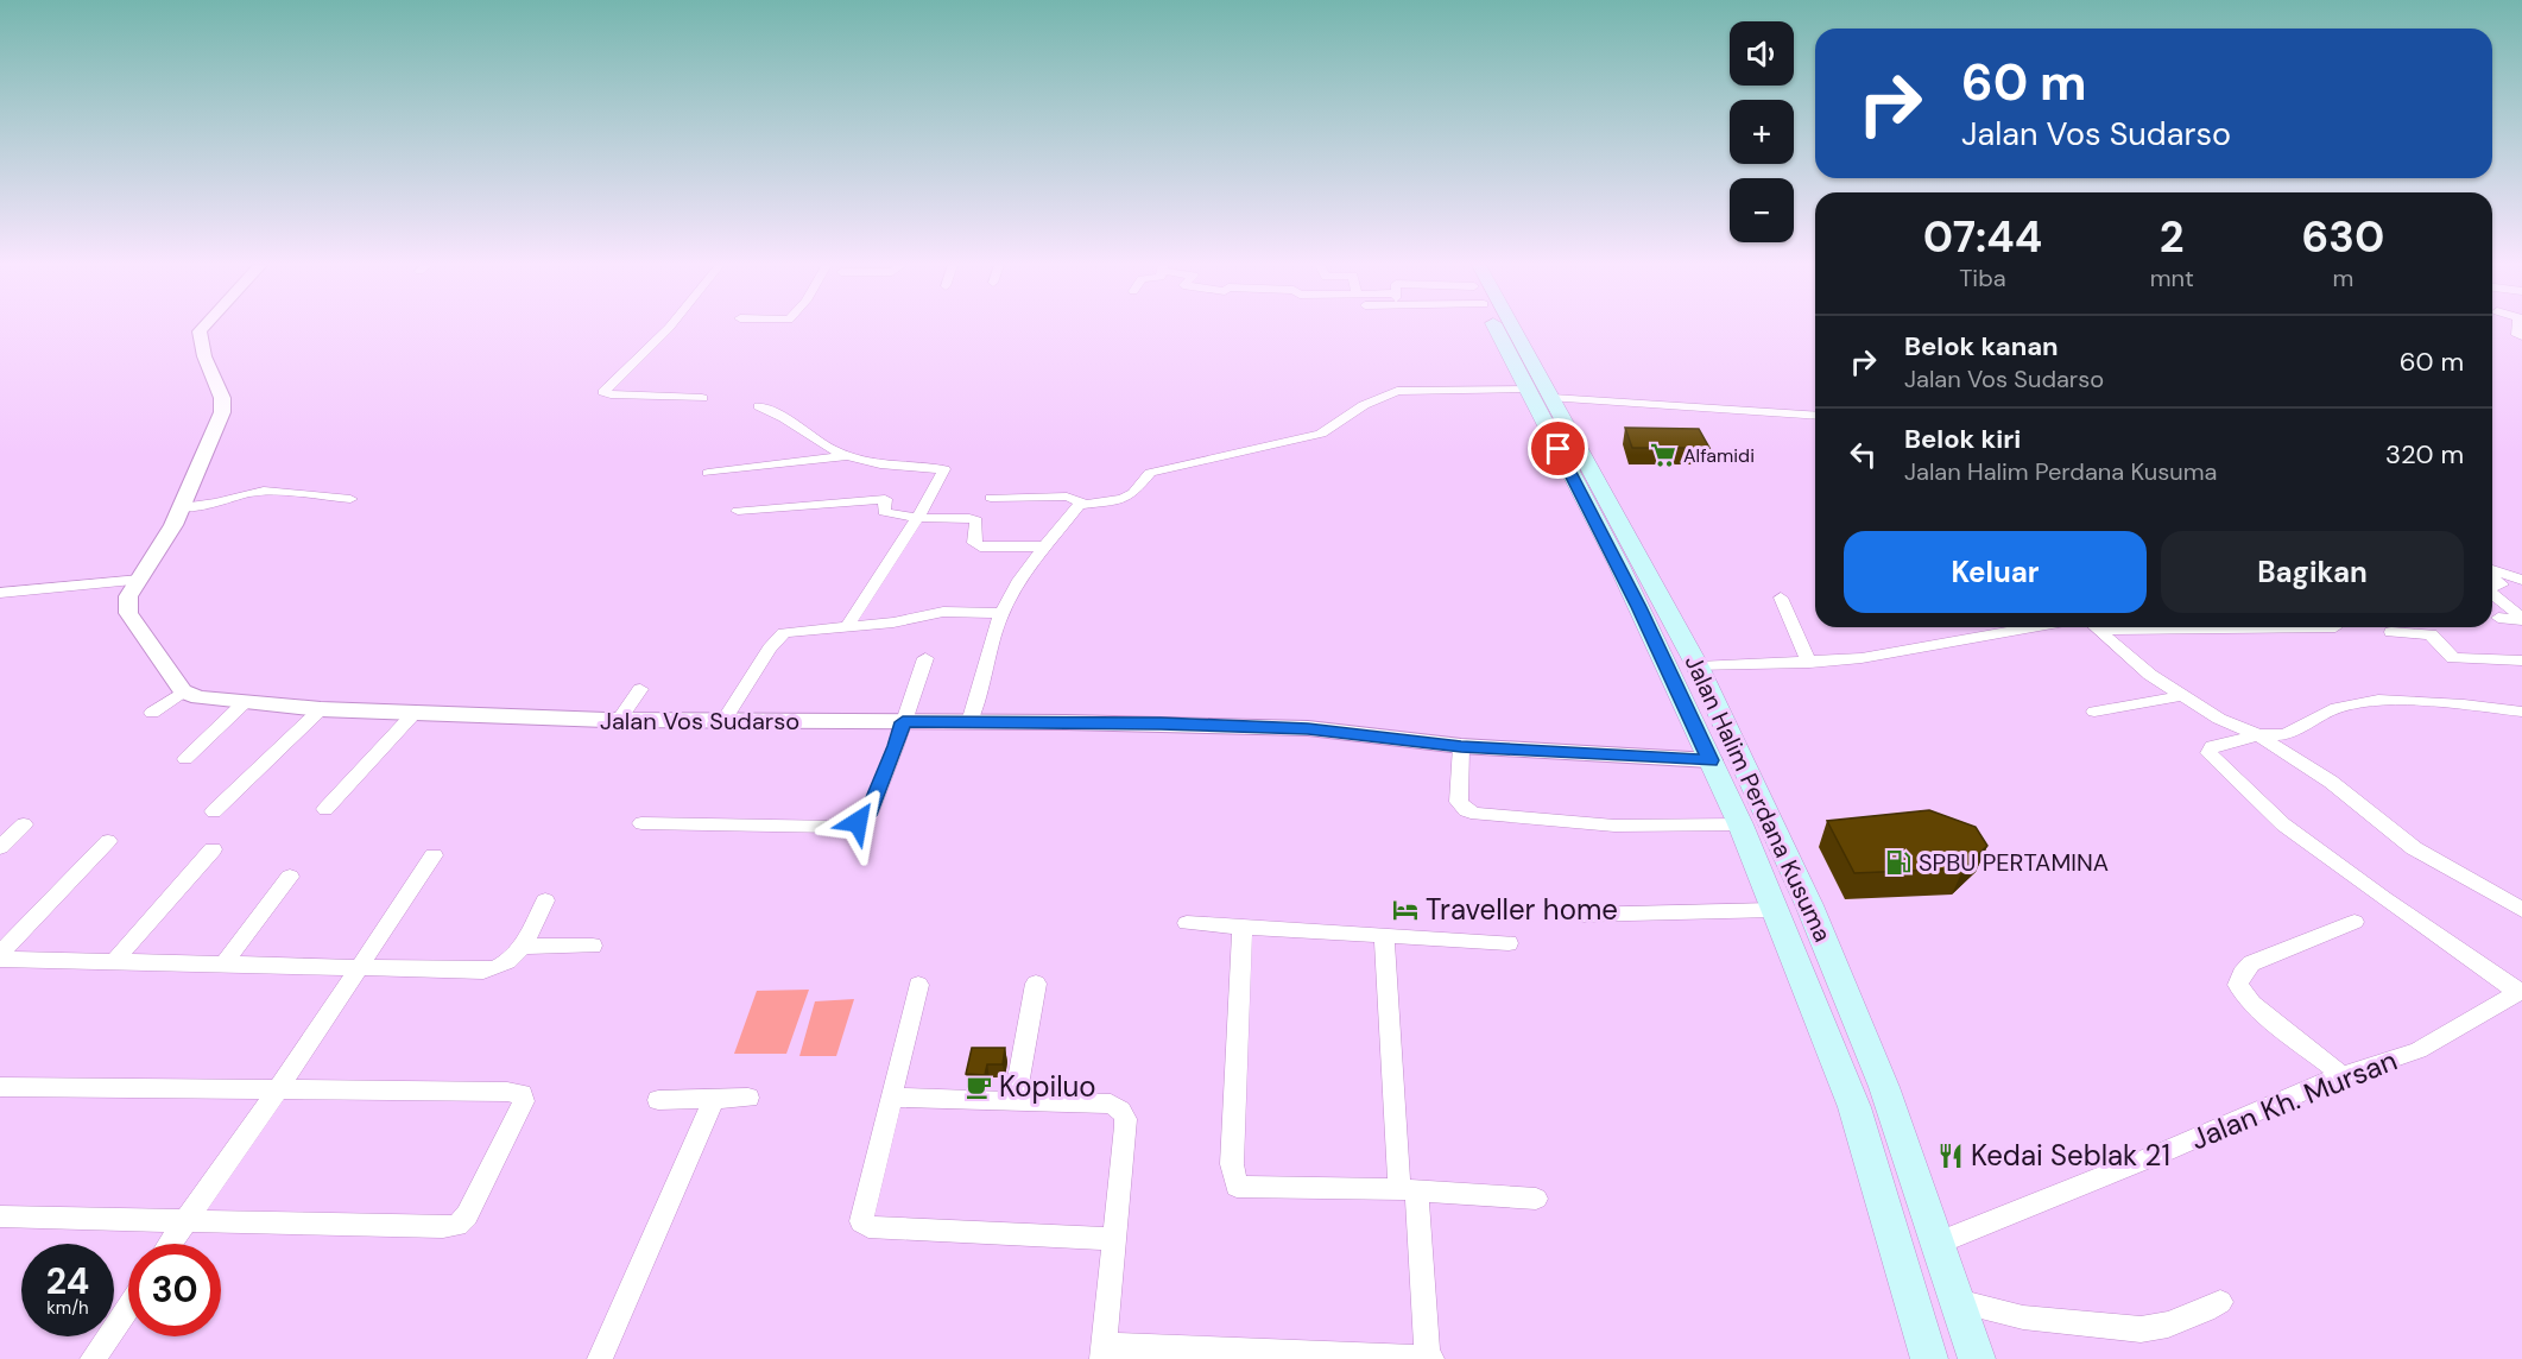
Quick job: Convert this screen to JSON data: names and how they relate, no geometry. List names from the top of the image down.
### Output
{
  "streets": {
    "main road": ["Jalan Halim Perdana Kusuma"],
    "street": ["Jalan Vos Sudarso", "Jalan Kh. Mursan"]
  },
  "crossings": [
    ["Jalan Vos Sudarso", "Jalan Halim Perdana Kusuma"],
    ["Jalan Halim Perdana Kusuma", "Jalan Kh. Mursan"]
  ],
  "places": {
    "supermarket": ["Alfamidi"],
    "fuel station": ["SPBU PERTAMINA"],
    "hotel": ["Traveller home"],
    "cafe": ["Kopiluo"],
    "restaurant": ["Kedai Seblak 21"]
  },
  "page": {
    "map_buttons": ["+", "−"],
    "turn": ["60 m", "Jalan Vos Sudarso"],
    "eta": [
      "07:44",
      "Tiba",
      "2",
      "mnt",
      "630",
      "m"
    ],
    "list": [
      {
        "name": "Belok kanan",
        "note": "Jalan Vos Sudarso",
        "value": "60 m"
      },
      {
        "name": "Belok kiri",
        "note": "Jalan Halim Perdana Kusuma",
        "value": "320 m"
      }
    ],
    "buttons": ["Keluar", "Bagikan"],
    "speed": "24 km/h",
    "limit": "30"
  }
}
